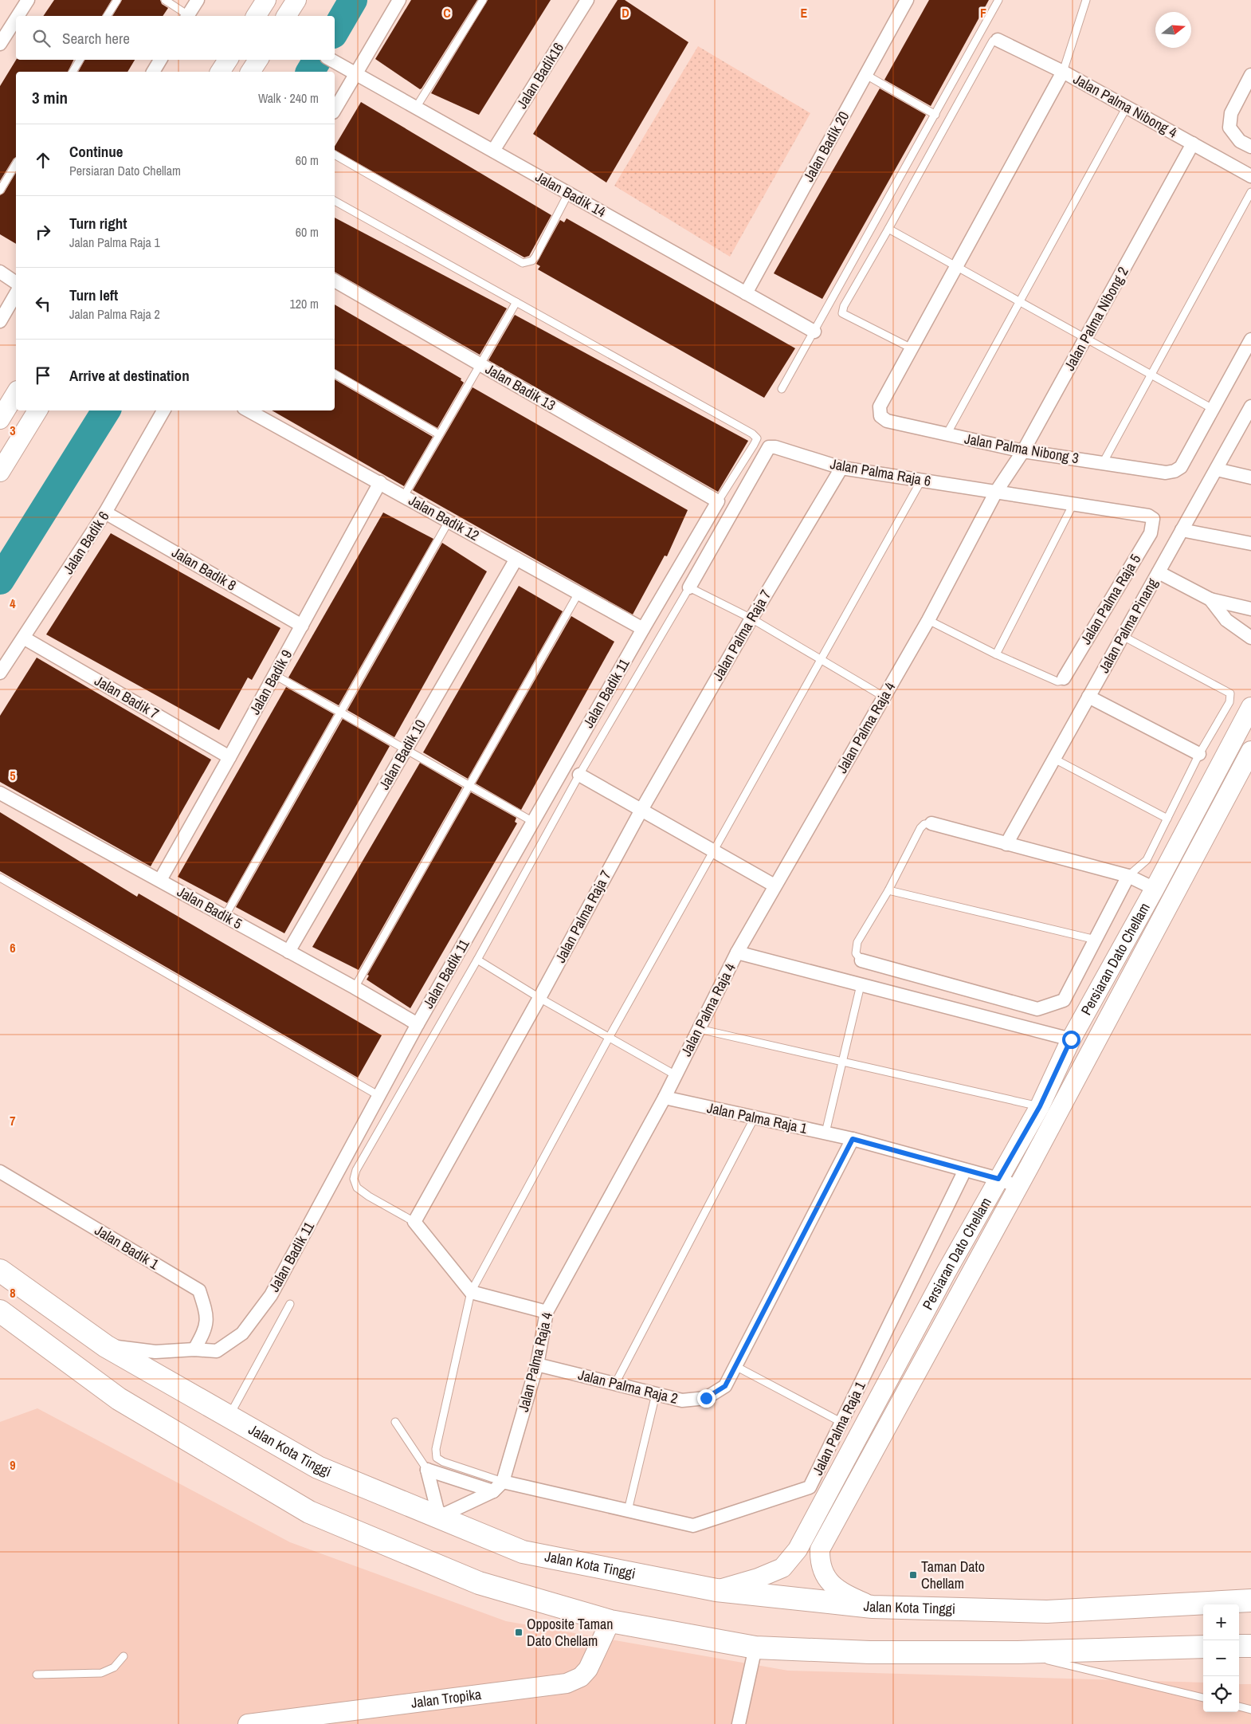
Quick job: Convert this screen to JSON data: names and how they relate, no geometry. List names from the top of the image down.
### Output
{
  "streets": {
    "highway": ["Jalan Kota Tinggi"],
    "street": [
      "Jalan Badik16",
      "Jalan Palma Nibong 4",
      "Jalan Badik 20",
      "Jalan Badik 14",
      "Jalan Palma Nibong 2",
      "Jalan Badik 13",
      "Jalan Palma Nibong 3",
      "Jalan Palma Raja 6",
      "Jalan Badik 12",
      "Jalan Badik 6",
      "Jalan Badik 8",
      "Jalan Palma Raja 5",
      "Jalan Palma Pinang",
      "Jalan Palma Raja 7",
      "Jalan Badik 9",
      "Jalan Badik 11",
      "Jalan Badik 7",
      "Jalan Palma Raja 4",
      "Jalan Badik 10",
      "Jalan Badik 5",
      "Persiaran Dato Chellam",
      "Jalan Palma Raja 1",
      "Jalan Badik 1",
      "Jalan Palma Raja 2",
      "Jalan Tropika"
    ]
  },
  "crossings": [
    ["Jalan Badik16", "Jalan Badik 14"],
    ["Jalan Palma Nibong 4", "Jalan Palma Nibong 2"],
    ["Jalan Badik 20", "Jalan Badik 14"],
    ["Jalan Palma Nibong 2", "Jalan Palma Nibong 3"],
    ["Jalan Palma Nibong 2", "Jalan Palma Raja 6"],
    ["Jalan Palma Nibong 2", "Jalan Palma Raja 4"],
    ["Jalan Badik 13", "Jalan Badik 11"],
    ["Jalan Palma Raja 6", "Jalan Palma Raja 5"],
    ["Jalan Palma Raja 6", "Jalan Palma Raja 7"],
    ["Jalan Palma Raja 6", "Jalan Palma Raja 4"],
    ["Jalan Badik 12", "Jalan Badik 9"],
    ["Jalan Badik 12", "Jalan Badik 11"],
    ["Jalan Badik 12", "Jalan Badik 10"],
    ["Jalan Badik 6", "Jalan Badik 8"],
    ["Jalan Badik 6", "Jalan Badik 7"],
    ["Jalan Badik 8", "Jalan Badik 9"],
    ["Jalan Badik 9", "Jalan Badik 7"],
    ["Jalan Badik 9", "Jalan Badik 5"],
    ["Jalan Badik 11", "Jalan Badik 5"],
    ["Jalan Badik 11", "Jalan Badik 1"],
    ["Jalan Badik 11", "Jalan Kota Tinggi"],
    ["Jalan Palma Raja 4", "Jalan Palma Raja 1"],
    ["Jalan Palma Raja 4", "Jalan Palma Raja 2"],
    ["Jalan Palma Raja 4", "Jalan Kota Tinggi"],
    ["Jalan Badik 10", "Jalan Badik 5"],
    ["Persiaran Dato Chellam", "Jalan Palma Raja 1"],
    ["Persiaran Dato Chellam", "Jalan Kota Tinggi"],
    ["Jalan Palma Raja 1", "Jalan Palma Raja 2"]
  ],
  "places": {
    "transit": ["Taman Dato Chellam", "Opposite Taman Dato Chellam"]
  },
  "north": "right",
  "page": {
    "search": "Search here",
    "heading": ["3 min", "Walk · 240 m"],
    "list": [
      ["Continue", "Persiaran Dato Chellam", "60 m"],
      ["Turn right", "Jalan Palma Raja 1", "60 m"],
      ["Turn left", "Jalan Palma Raja 2", "120 m"],
      "Arrive at destination"
    ],
    "map_buttons": ["+", "−"]
  },
  "grid": {
    "columns": [
      "C",
      "D",
      "E",
      "F"
    ],
    "rows": [
      "3",
      "4",
      "5",
      "6",
      "7",
      "8",
      "9"
    ]
  }
}
